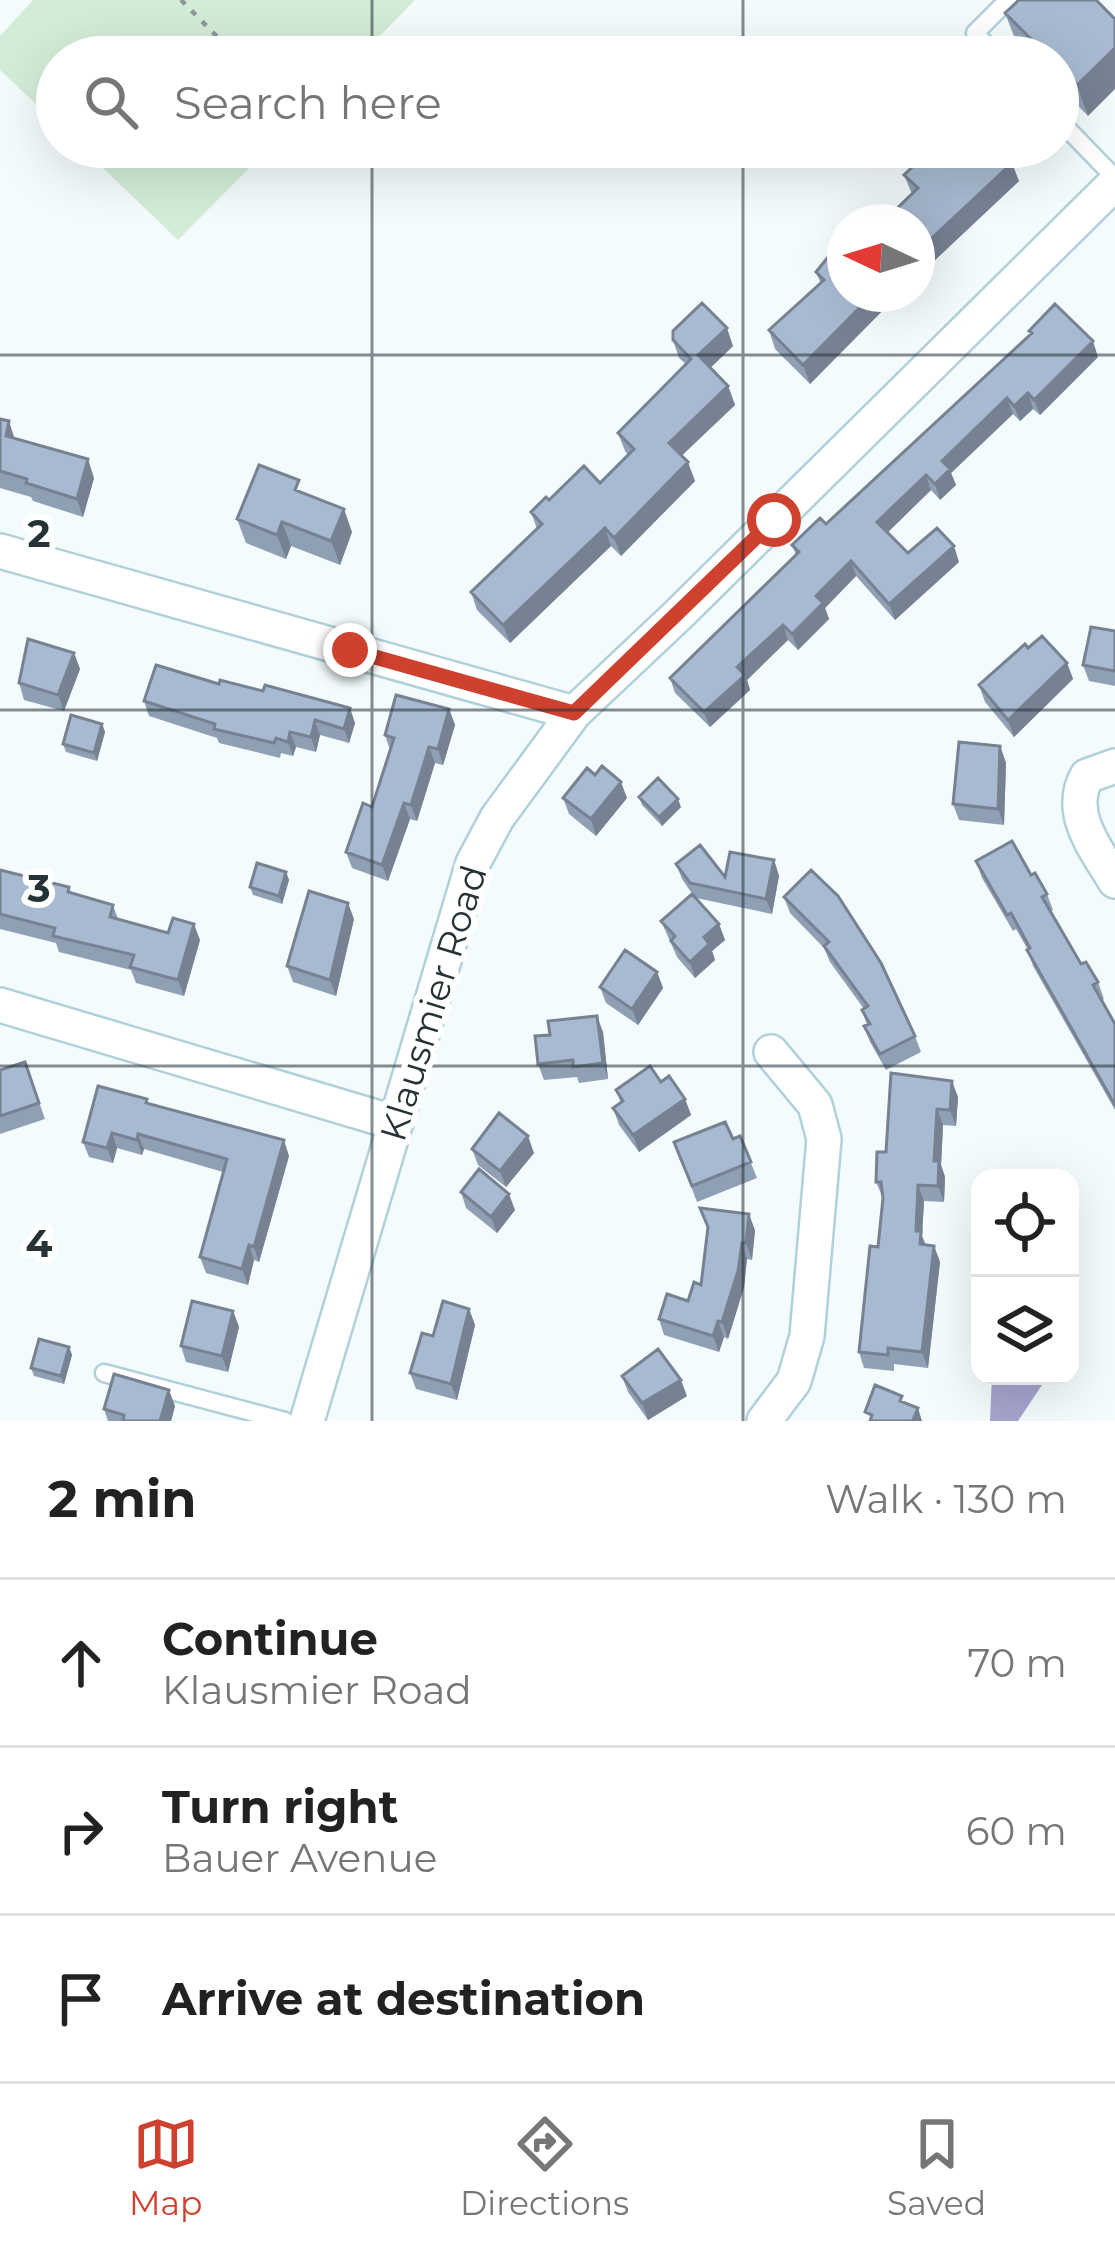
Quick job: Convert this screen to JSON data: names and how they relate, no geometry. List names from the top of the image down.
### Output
{
  "streets": {
    "street": ["Klausmier Road"]
  },
  "north": "left",
  "page": {
    "search": "Search here",
    "heading": ["2 min", "Walk · 130 m"],
    "list": [
      ["Continue", "Klausmier Road", "70 m"],
      ["Turn right", "Bauer Avenue", "60 m"],
      "Arrive at destination"
    ],
    "nav": ["Map", "Directions", "Saved"]
  },
  "grid": {
    "rows": ["2", "3", "4"]
  }
}
